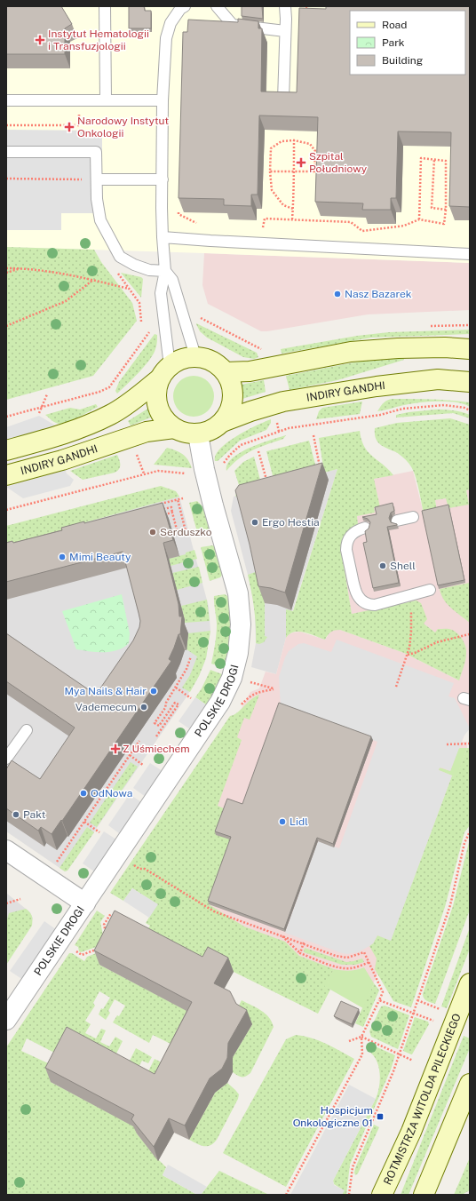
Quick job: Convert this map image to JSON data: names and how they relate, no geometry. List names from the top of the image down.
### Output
{
  "streets": {
    "street": ["INDIRY GANDHI", "POLSKIE DROGI", "ROTMISTRZA WITOLDA PILECKIEGO"]
  },
  "crossings": [
    ["INDIRY GANDHI", "POLSKIE DROGI"]
  ],
  "places": {
    "health": [
      "Instytut Hematologii i Transfuzjologii",
      "Narodowy Instytut Onkologii",
      "Szpital Południowy",
      "Z Uśmiechem"
    ],
    "other": [
      "Nasz Bazarek",
      "Ergo Hestia",
      "Serduszko",
      "Mimi Beauty",
      "Shell",
      "Mya Nails & Hair",
      "Vademecum",
      "OdNowa",
      "Pakt",
      "Lidl"
    ],
    "transit": ["Hospicjum Onkologiczne 01"]
  },
  "legend": ["Road", "Park", "Building"]
}
